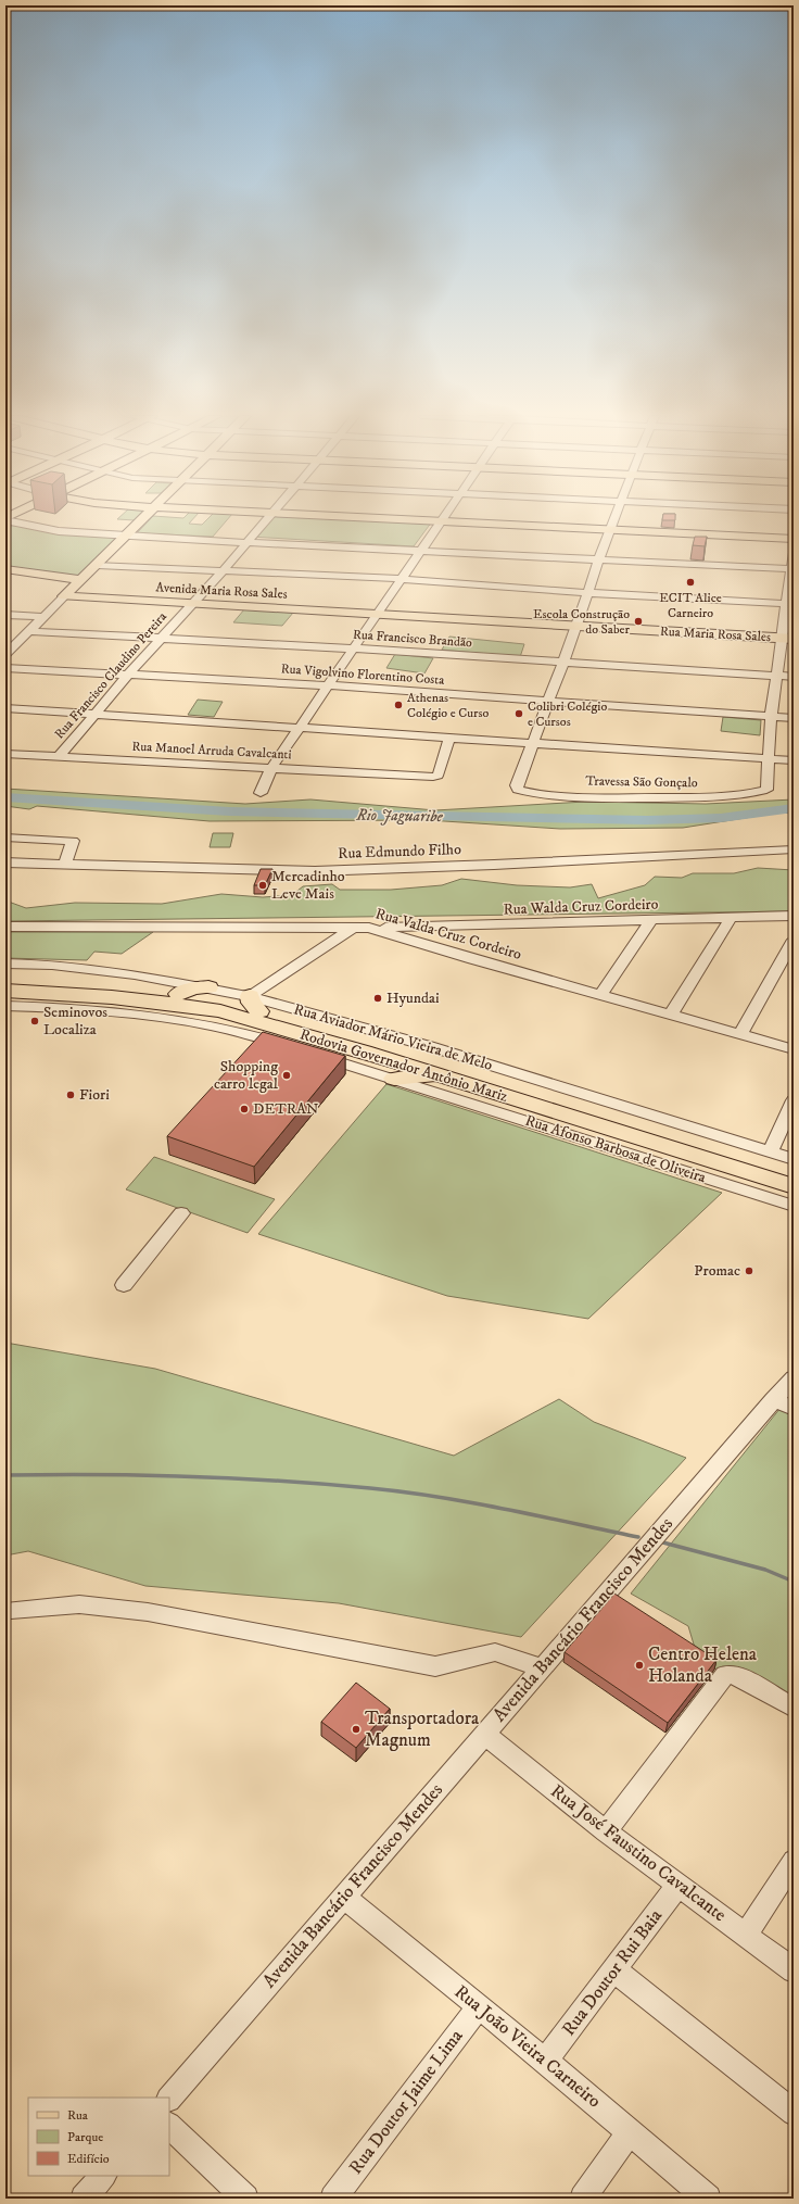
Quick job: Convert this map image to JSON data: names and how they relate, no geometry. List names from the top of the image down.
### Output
{
  "streets": {
    "highway": ["Rodovia Governador Antônio Mariz"],
    "main road": ["Avenida Maria Rosa Sales", "Rua Maria Rosa Sales"],
    "street": [
      "Rua Francisco Brandão",
      "Rua Vigolvino Florentino Costa",
      "Rua Francisco Claudino Pereira",
      "Rua Manoel Arruda Cavalcanti",
      "Travessa São Gonçalo",
      "Rua Edmundo Filho",
      "Rua Walda Cruz Cordeiro",
      "Rua Valda Cruz Cordeiro",
      "Rua Aviador Mário Vieira de Melo",
      "Rua Afonso Barbosa de Oliveira",
      "Avenida Bancário Francisco Mendes",
      "Rua José Faustino Cavalcante",
      "Rua Doutor Rui Baia",
      "Rua João Vieira Carneiro",
      "Rua Doutor Jaime Lima"
    ]
  },
  "crossings": [
    ["Avenida Maria Rosa Sales", "Rua Maria Rosa Sales"],
    ["Avenida Maria Rosa Sales", "Rua Francisco Claudino Pereira"],
    ["Rua Francisco Brandão", "Rua Francisco Claudino Pereira"],
    ["Rua Vigolvino Florentino Costa", "Rua Francisco Claudino Pereira"],
    ["Rua Francisco Claudino Pereira", "Rua Manoel Arruda Cavalcanti"],
    ["Rua Walda Cruz Cordeiro", "Rua Valda Cruz Cordeiro"],
    ["Rua Aviador Mário Vieira de Melo", "Rodovia Governador Antônio Mariz"],
    ["Rodovia Governador Antônio Mariz", "Rua Afonso Barbosa de Oliveira"],
    ["Avenida Bancário Francisco Mendes", "Rua José Faustino Cavalcante"],
    ["Avenida Bancário Francisco Mendes", "Rua João Vieira Carneiro"],
    ["Rua José Faustino Cavalcante", "Rua Doutor Rui Baia"],
    ["Rua Doutor Rui Baia", "Rua João Vieira Carneiro"],
    ["Rua João Vieira Carneiro", "Rua Doutor Jaime Lima"]
  ],
  "water": ["Rio Jaguaribe"],
  "places": [
    "ECIT Alice Carneiro",
    "Escola Construção do Saber",
    "Athenas Colégio e Curso",
    "Colibri Colégio e Cursos",
    "Mercadinho Leve Mais",
    "Hyundai",
    "Seminovos Localiza",
    "Shopping carro legal",
    "Fiori",
    "DETRAN",
    "Promac",
    "Centro Helena Holanda",
    "Transportadora Magnum"
  ],
  "legend": ["Rua", "Parque", "Edifício"]
}
